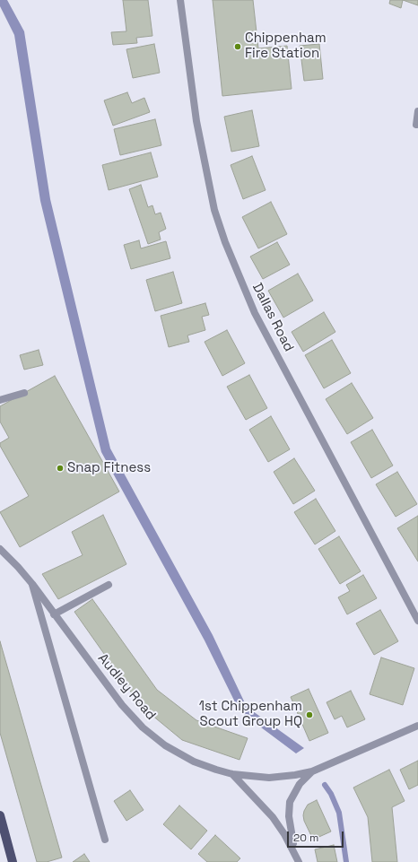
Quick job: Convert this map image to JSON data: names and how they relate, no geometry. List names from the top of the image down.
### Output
{
  "streets": {
    "street": ["Dallas Road", "Audley Road"]
  },
  "places": ["Chippenham Fire Station", "Snap Fitness", "1st Chippenham Scout Group HQ"],
  "scale_bar": "20 m"
}
